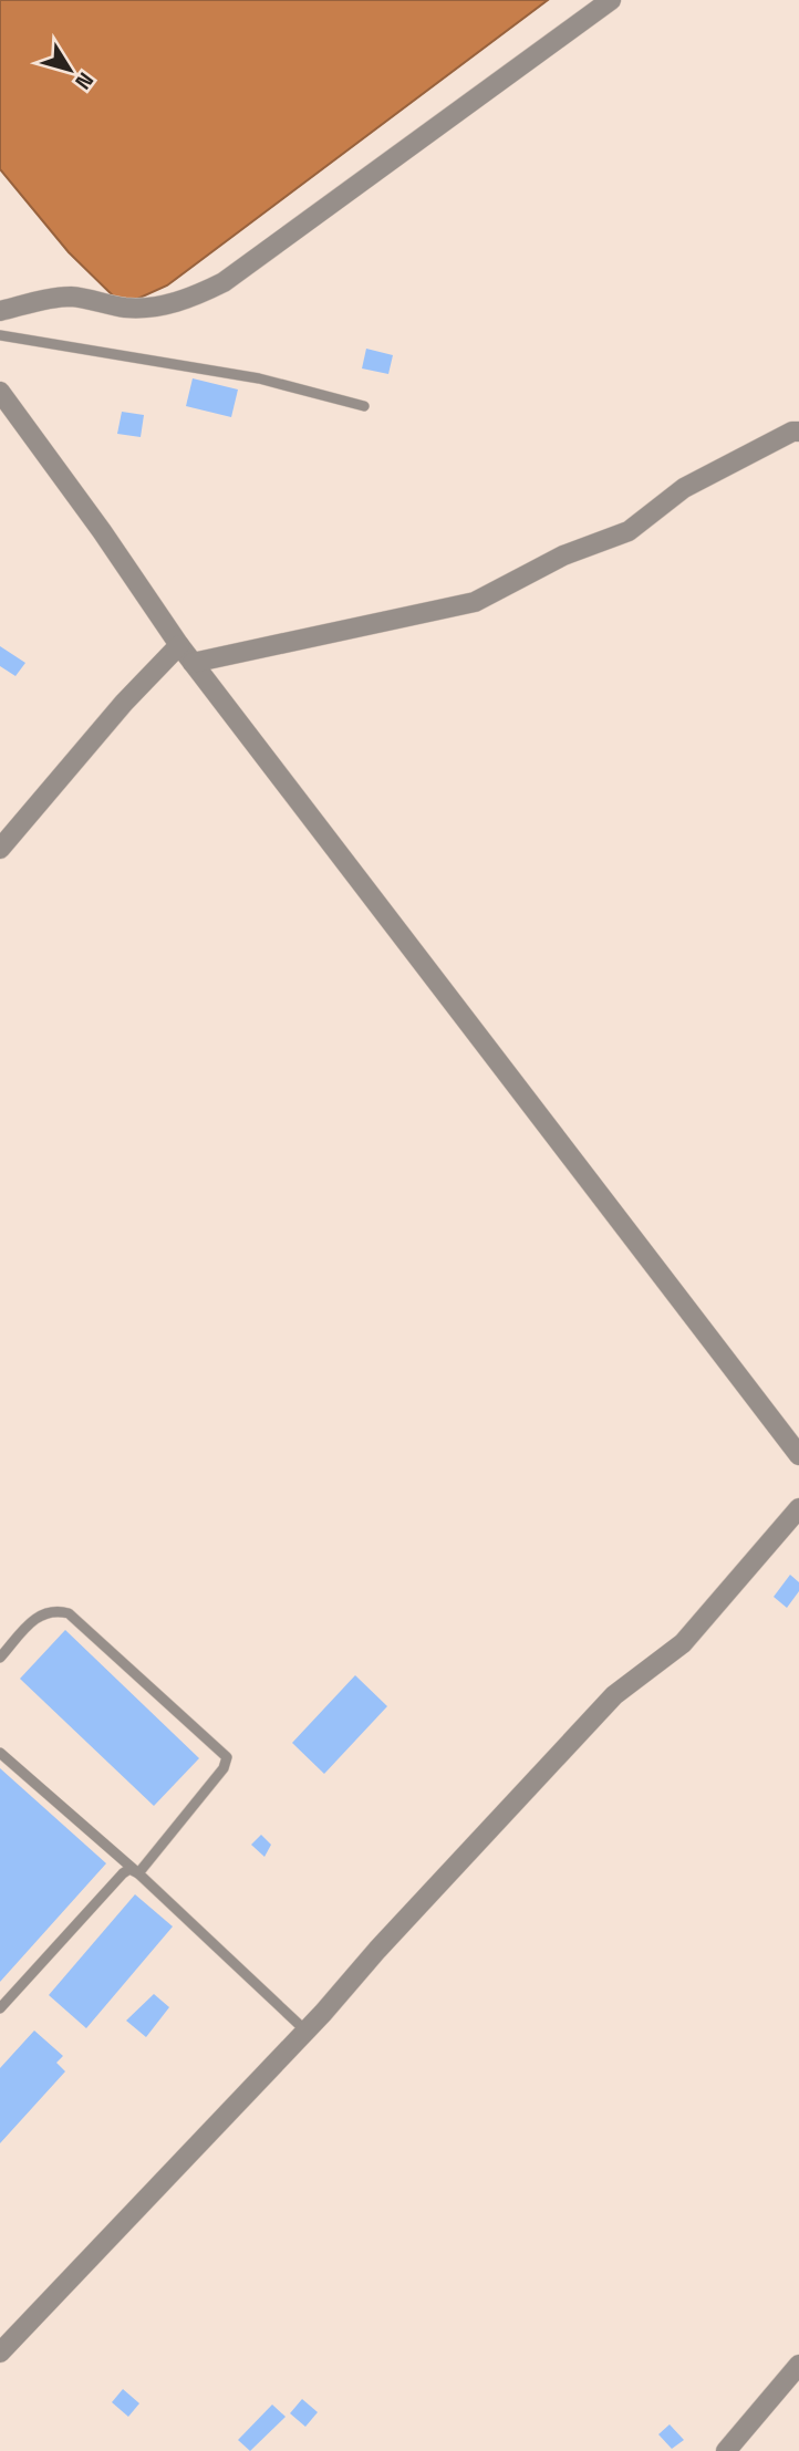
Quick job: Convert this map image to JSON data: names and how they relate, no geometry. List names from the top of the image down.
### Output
{
  "north": "bottom right"
}
